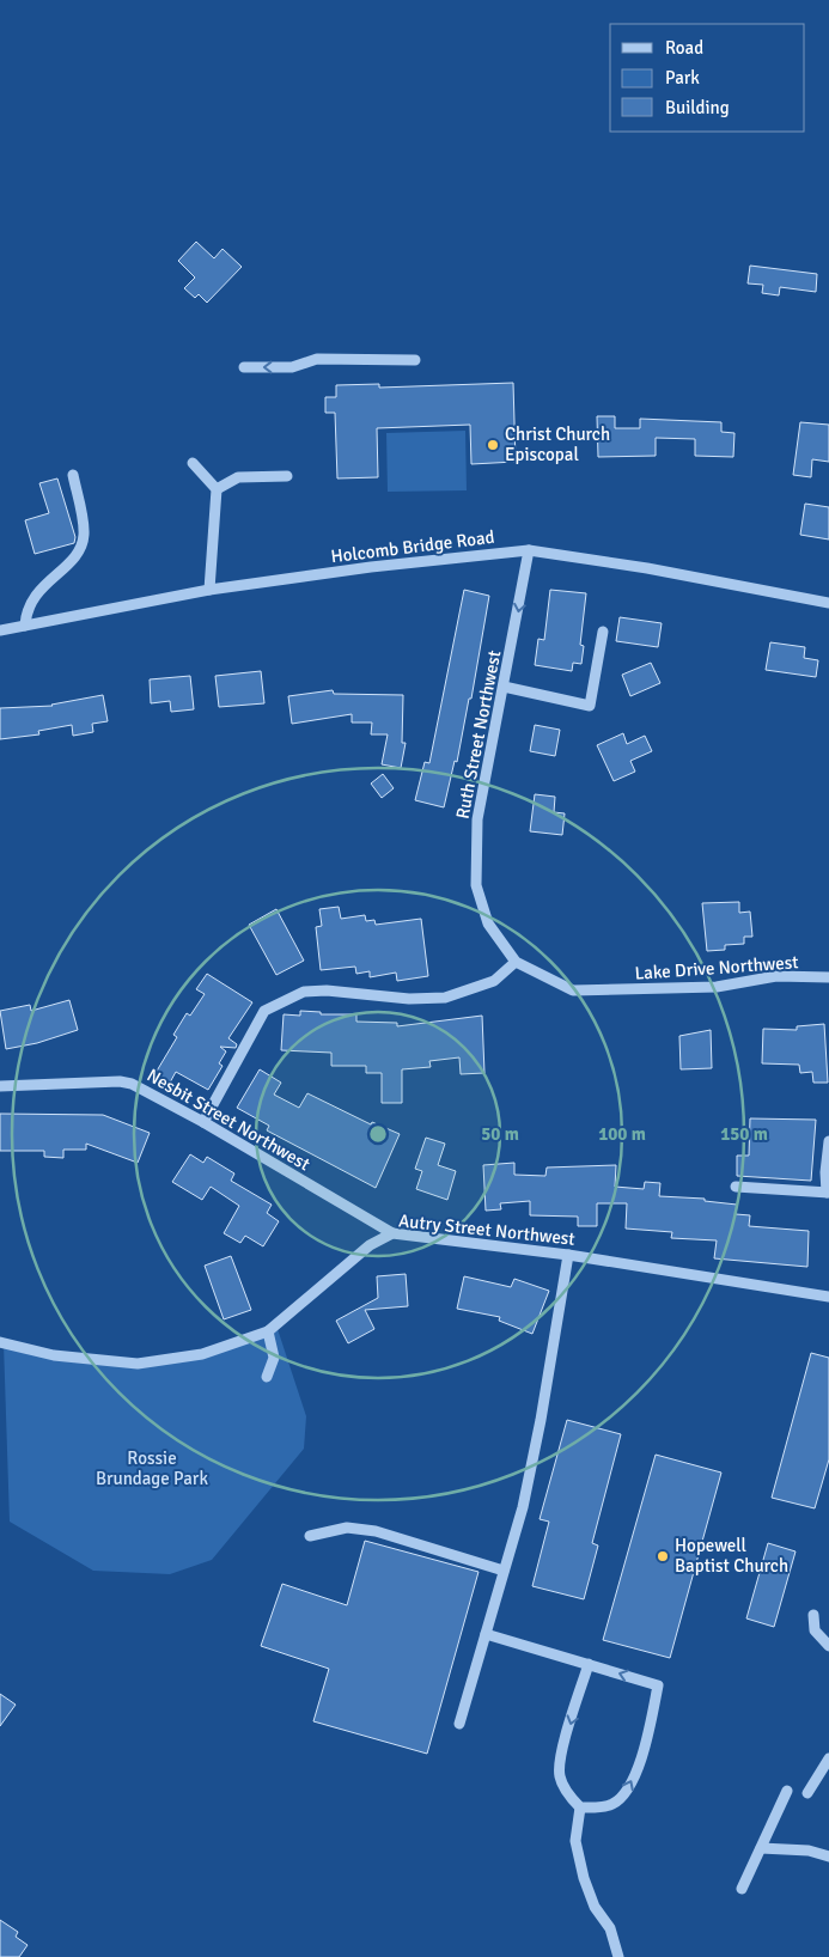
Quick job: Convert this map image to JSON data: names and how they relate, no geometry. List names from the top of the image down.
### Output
{
  "streets": {
    "street": [
      "Holcomb Bridge Road",
      "Ruth Street Northwest",
      "Lake Drive Northwest",
      "Nesbit Street Northwest",
      "Autry Street Northwest"
    ]
  },
  "crossings": [
    ["Holcomb Bridge Road", "Ruth Street Northwest"],
    ["Ruth Street Northwest", "Lake Drive Northwest"],
    ["Nesbit Street Northwest", "Autry Street Northwest"]
  ],
  "parks": ["Rossie Brundage Park"],
  "places": ["Christ Church Episcopal", "Hopewell Baptist Church"],
  "legend": ["Road", "Park", "Building"],
  "rings": ["50 m", "100 m", "150 m"]
}
